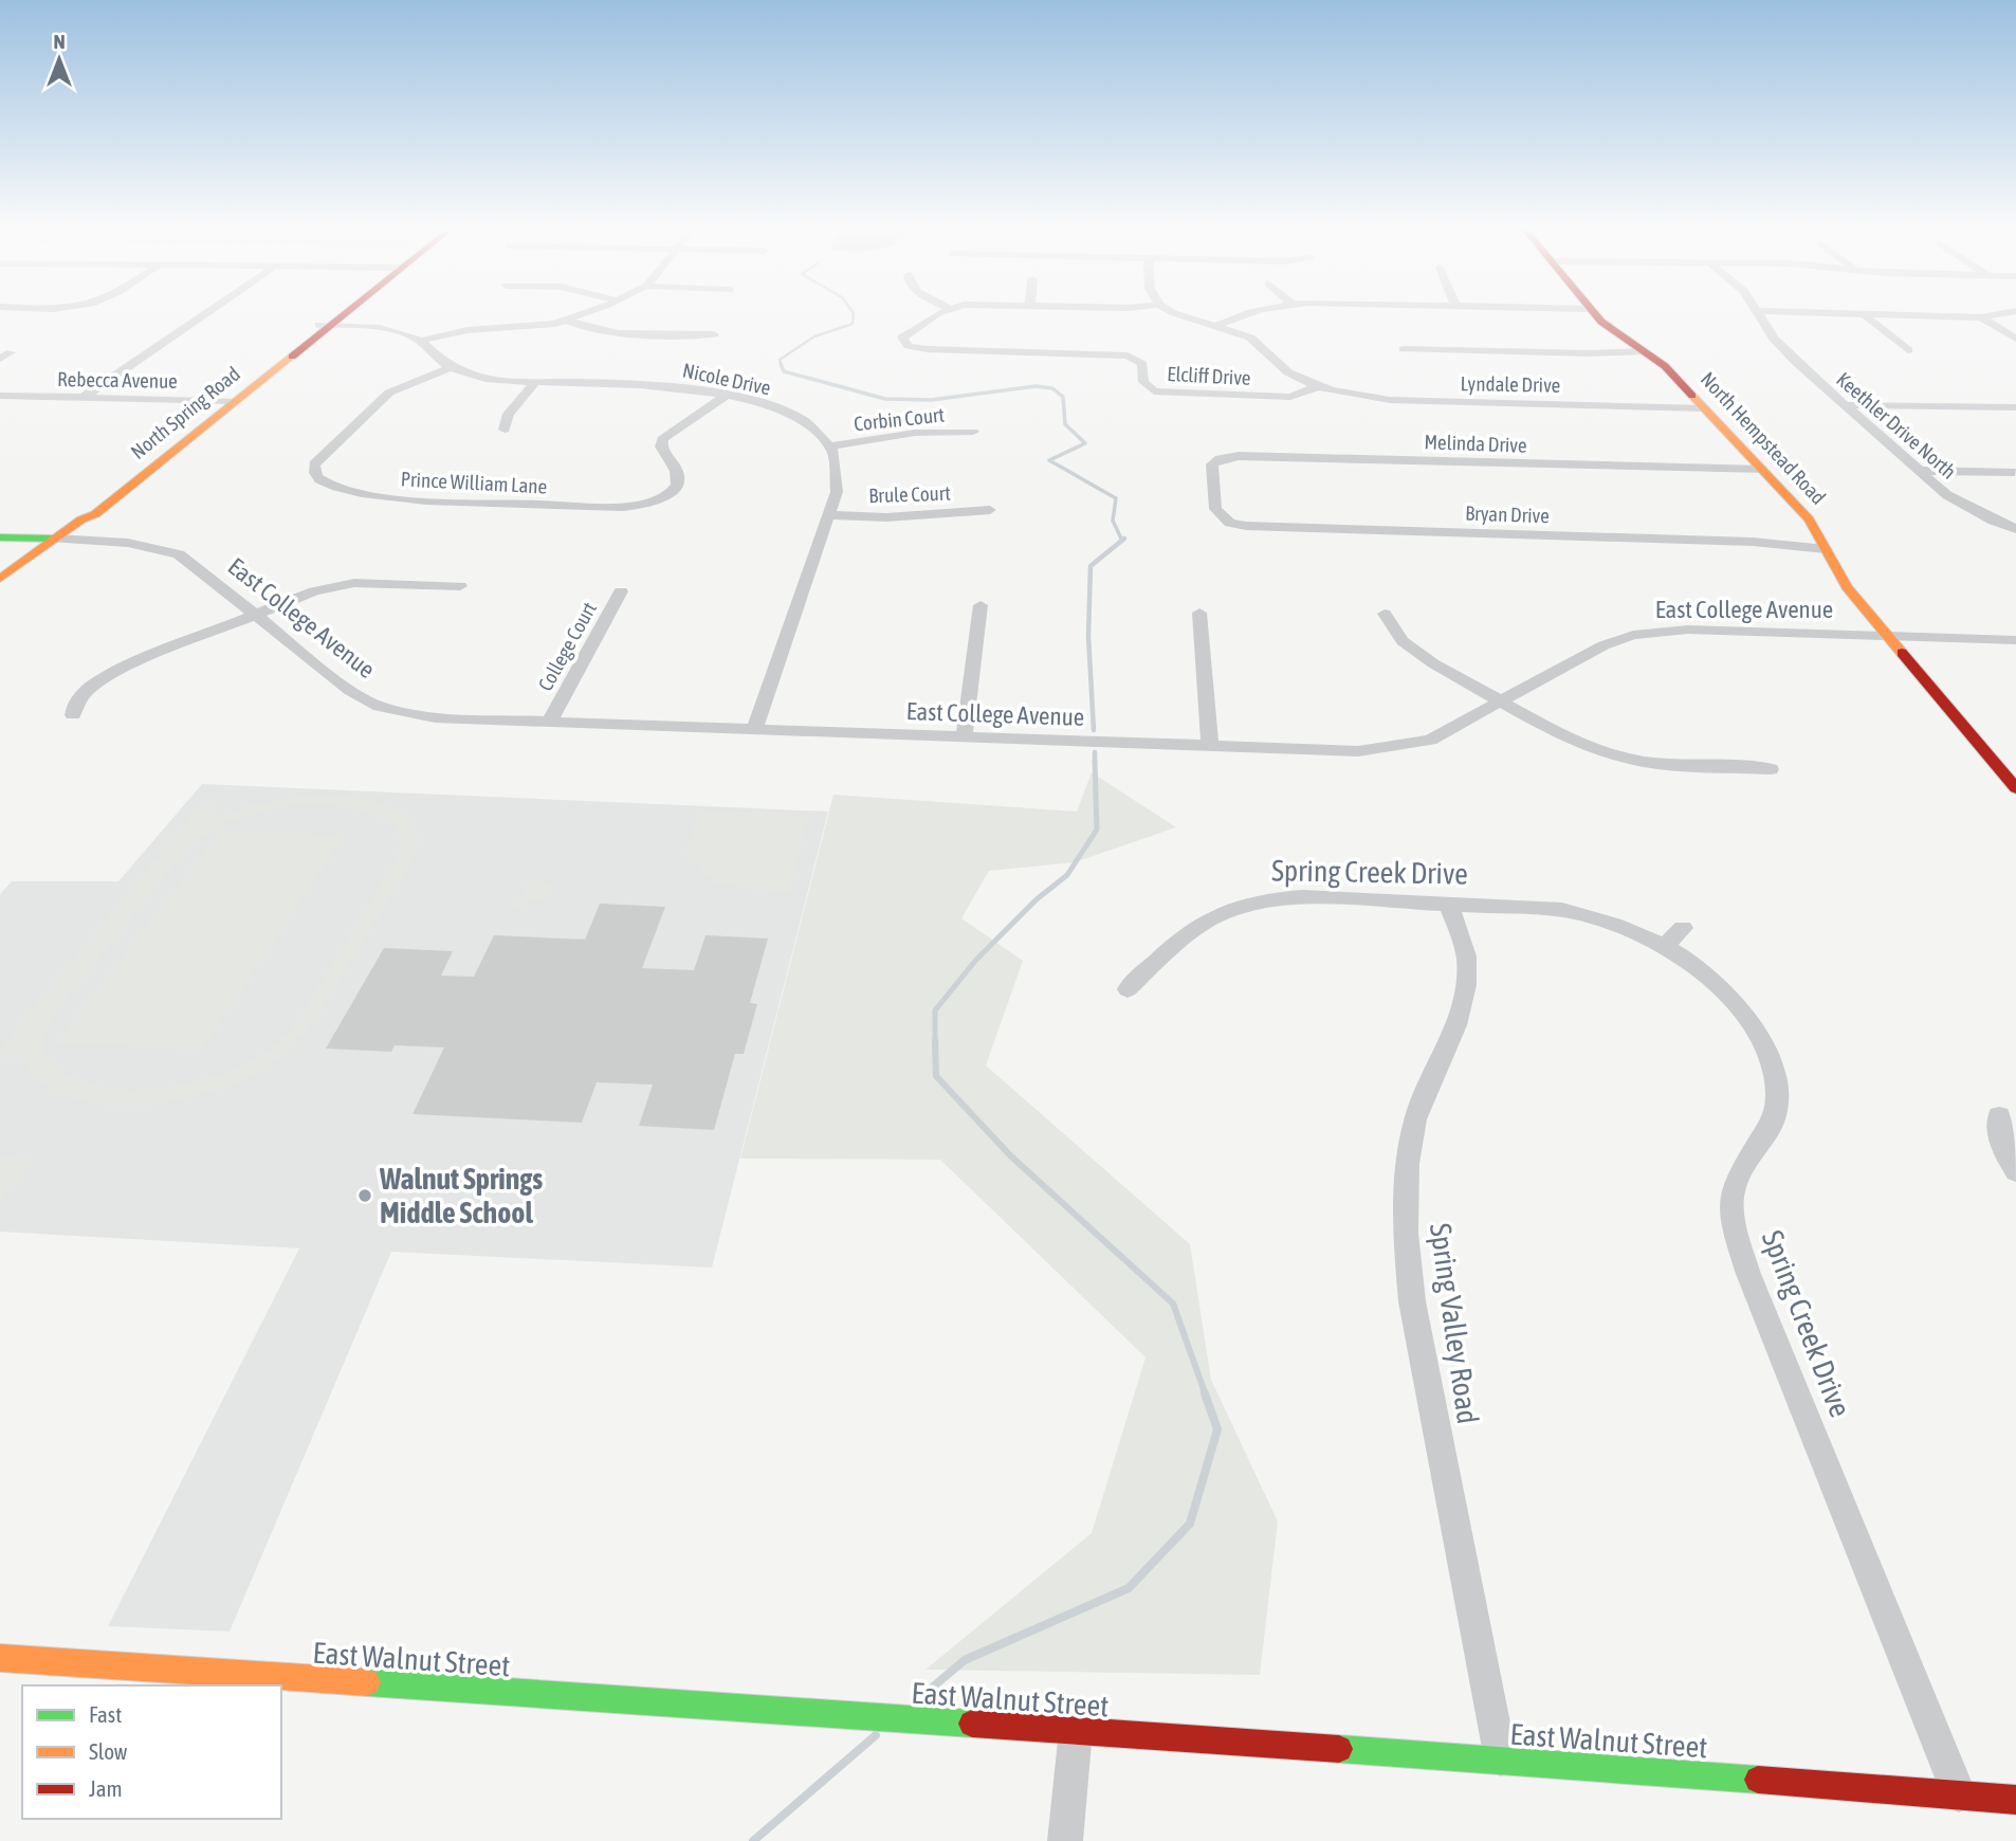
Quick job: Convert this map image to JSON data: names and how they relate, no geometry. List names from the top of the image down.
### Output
{
  "streets": {
    "main road": [
      "North Spring Road",
      "North Hempstead Road",
      "East College Avenue",
      "East Walnut Street"
    ],
    "street": [
      "Elcliff Drive",
      "Nicole Drive",
      "Rebecca Avenue",
      "Lyndale Drive",
      "Corbin Court",
      "Keethler Drive North",
      "Melinda Drive",
      "Prince William Lane",
      "Brule Court",
      "Bryan Drive",
      "College Court",
      "Spring Creek Drive",
      "Spring Valley Road"
    ]
  },
  "crossings": [
    ["Elcliff Drive", "Lyndale Drive"],
    ["Nicole Drive", "North Spring Road"],
    ["Nicole Drive", "Corbin Court"],
    ["Nicole Drive", "Prince William Lane"],
    ["Rebecca Avenue", "North Spring Road"],
    ["Lyndale Drive", "North Hempstead Road"],
    ["North Spring Road", "East College Avenue"],
    ["North Hempstead Road", "Melinda Drive"],
    ["North Hempstead Road", "Bryan Drive"],
    ["North Hempstead Road", "East College Avenue"],
    ["Melinda Drive", "Bryan Drive"],
    ["East College Avenue", "College Court"],
    ["Spring Creek Drive", "Spring Valley Road"],
    ["Spring Creek Drive", "East Walnut Street"],
    ["Spring Valley Road", "East Walnut Street"]
  ],
  "places": ["Walnut Springs Middle School"],
  "legend": ["Fast", "Slow", "Jam"],
  "north": "top"
}
